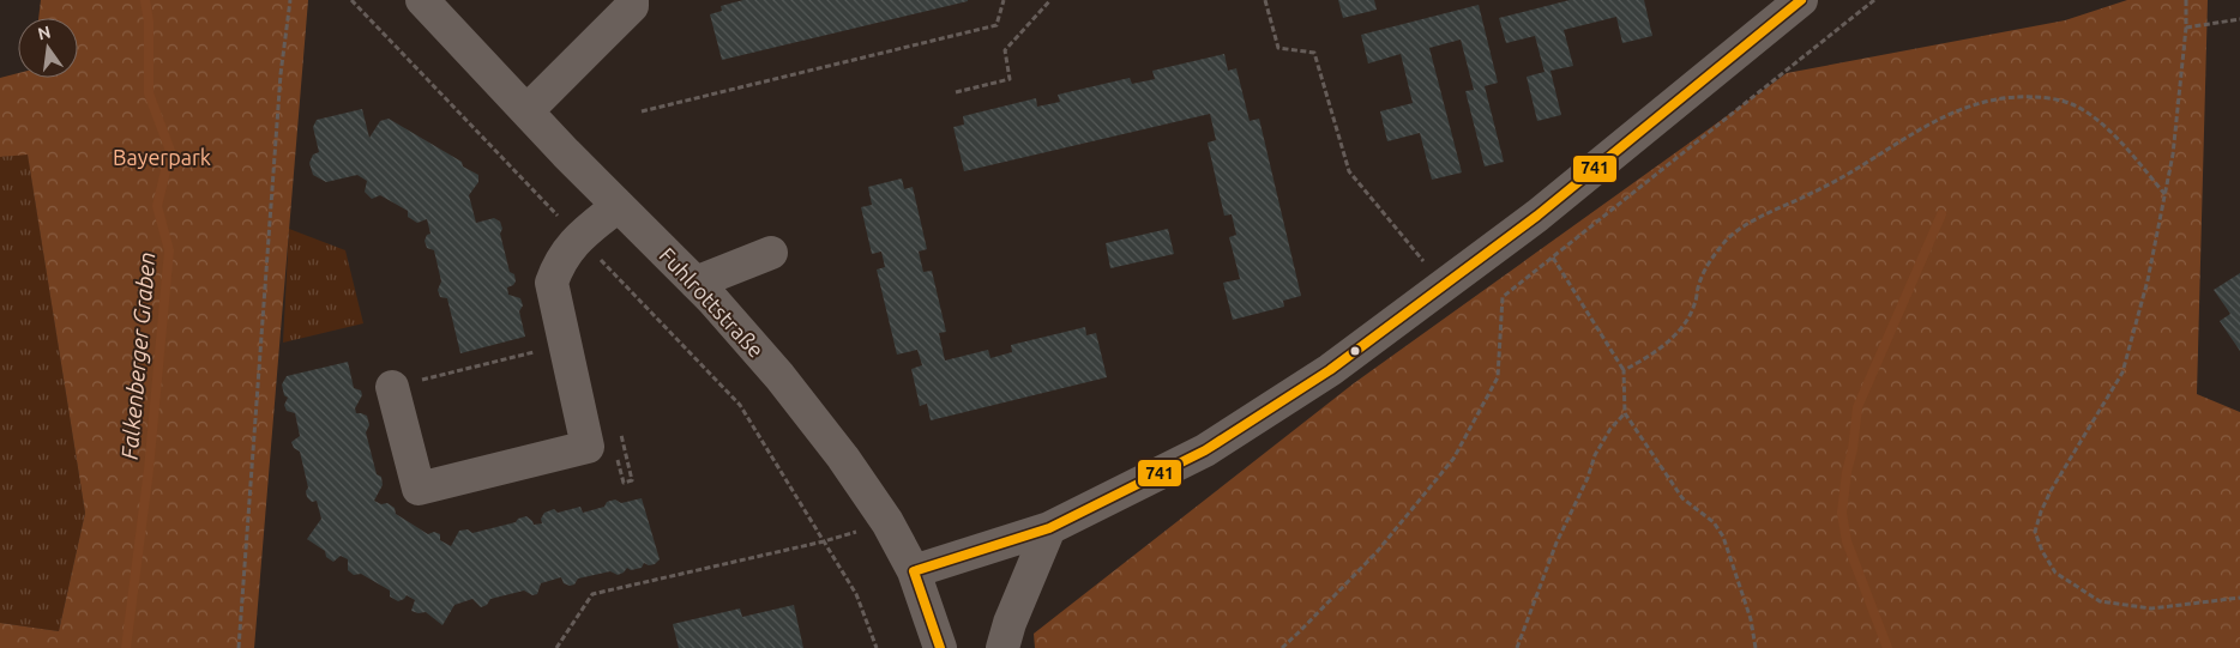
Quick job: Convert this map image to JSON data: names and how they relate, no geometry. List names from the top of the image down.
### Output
{
  "streets": {
    "street": ["Fuhlrottstraße"]
  },
  "water": ["Falkenberger Graben"],
  "parks": ["Bayerpark"],
  "lines": ["transit line 741"],
  "north": "top"
}
